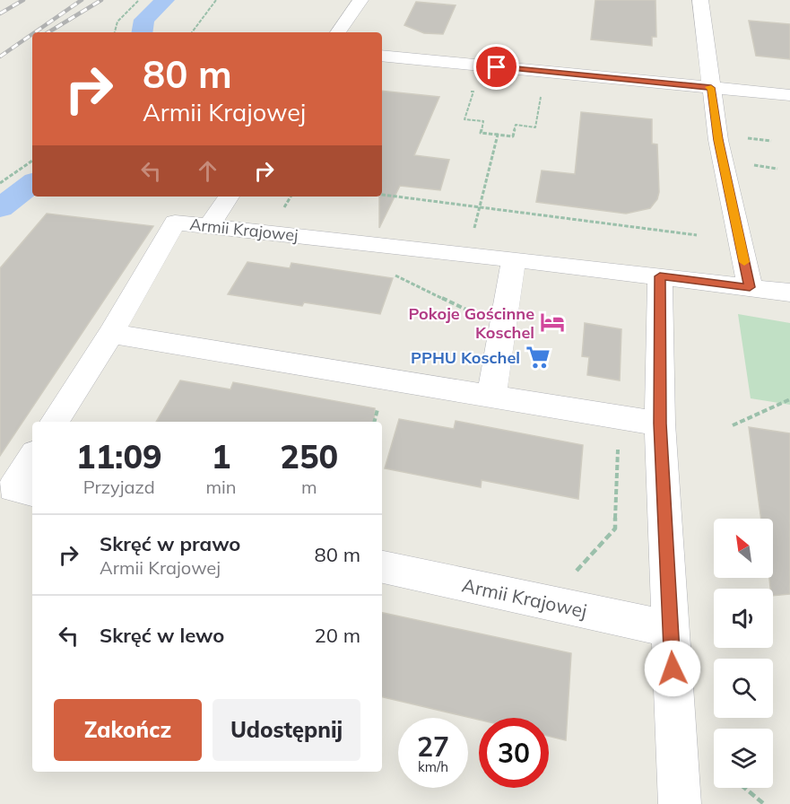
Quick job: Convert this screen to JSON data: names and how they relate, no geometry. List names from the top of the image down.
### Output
{
  "streets": {
    "street": ["Armii Krajowej"]
  },
  "places": {
    "hotel": ["Pokoje Gościnne Koschel"],
    "supermarket": ["PPHU Koschel"]
  },
  "north": "top left",
  "page": {
    "turn": ["80 m", "Armii Krajowej"],
    "eta": [
      "11:09",
      "Przyjazd",
      "1",
      "min",
      "250",
      "m"
    ],
    "list": [
      {
        "name": "Skręć w prawo",
        "note": "Armii Krajowej",
        "value": "80 m"
      },
      {
        "name": "Skręć w lewo",
        "value": "20 m"
      }
    ],
    "buttons": ["Zakończ", "Udostępnij"],
    "speed": "27 km/h",
    "limit": "30"
  }
}
